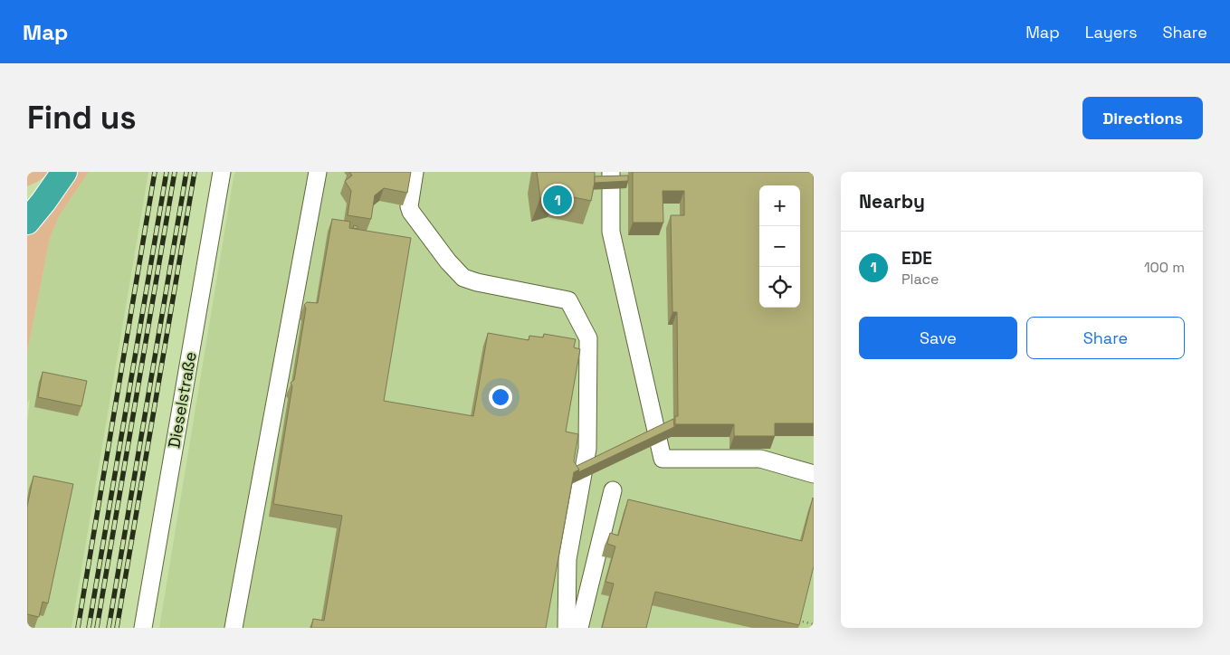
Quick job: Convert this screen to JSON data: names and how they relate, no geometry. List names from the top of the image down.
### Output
{
  "streets": {
    "street": ["Dieselstraße"]
  },
  "page": {
    "header": "Map",
    "nav": ["Map", "Layers", "Share"],
    "buttons": [
      "Directions",
      ["Save", "Share"]
    ],
    "title": "Find us",
    "heading": "Nearby",
    "pins": "1",
    "map_buttons": ["+", "−"],
    "list": [
      {
        "mark": "1",
        "name": "EDE",
        "note": "Place",
        "value": "100 m"
      }
    ]
  }
}
